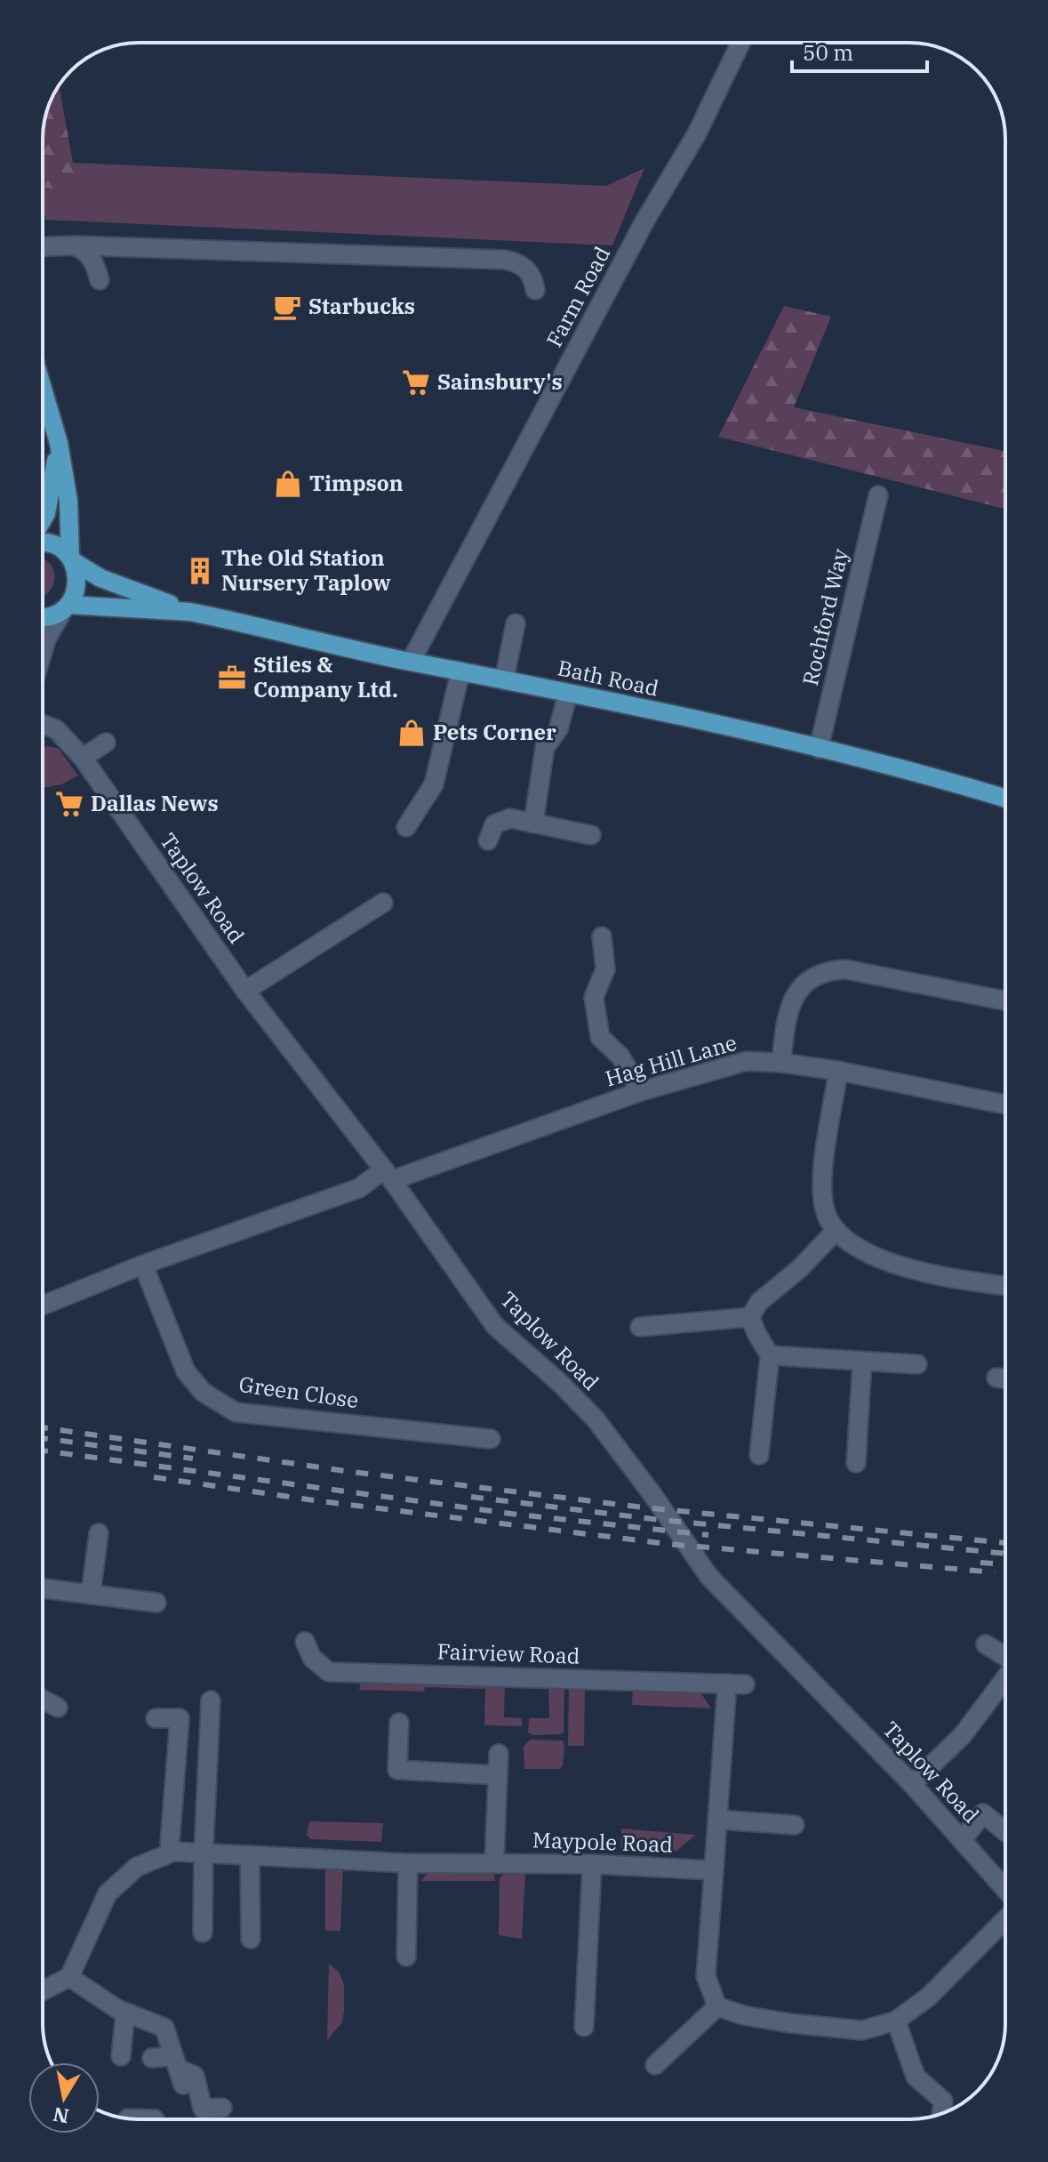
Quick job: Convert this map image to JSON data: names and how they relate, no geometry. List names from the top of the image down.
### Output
{
  "streets": {
    "main road": ["Bath Road"],
    "street": [
      "Farm Road",
      "Rochford Way",
      "Taplow Road",
      "Hag Hill Lane",
      "Green Close",
      "Fairview Road",
      "Maypole Road"
    ]
  },
  "crossings": [
    ["Farm Road", "Bath Road"],
    ["Rochford Way", "Bath Road"],
    ["Taplow Road", "Hag Hill Lane"],
    ["Hag Hill Lane", "Green Close"],
    ["Fairview Road", "Maypole Road"]
  ],
  "places": {
    "cafe": ["Starbucks"],
    "supermarket": ["Sainsbury's", "Dallas News"],
    "shop": ["Timpson", "Pets Corner"],
    "building": ["The Old Station Nursery Taplow"],
    "office": ["Stiles & Company Ltd."]
  },
  "scale_bar": "50 m",
  "north": "bottom"
}
